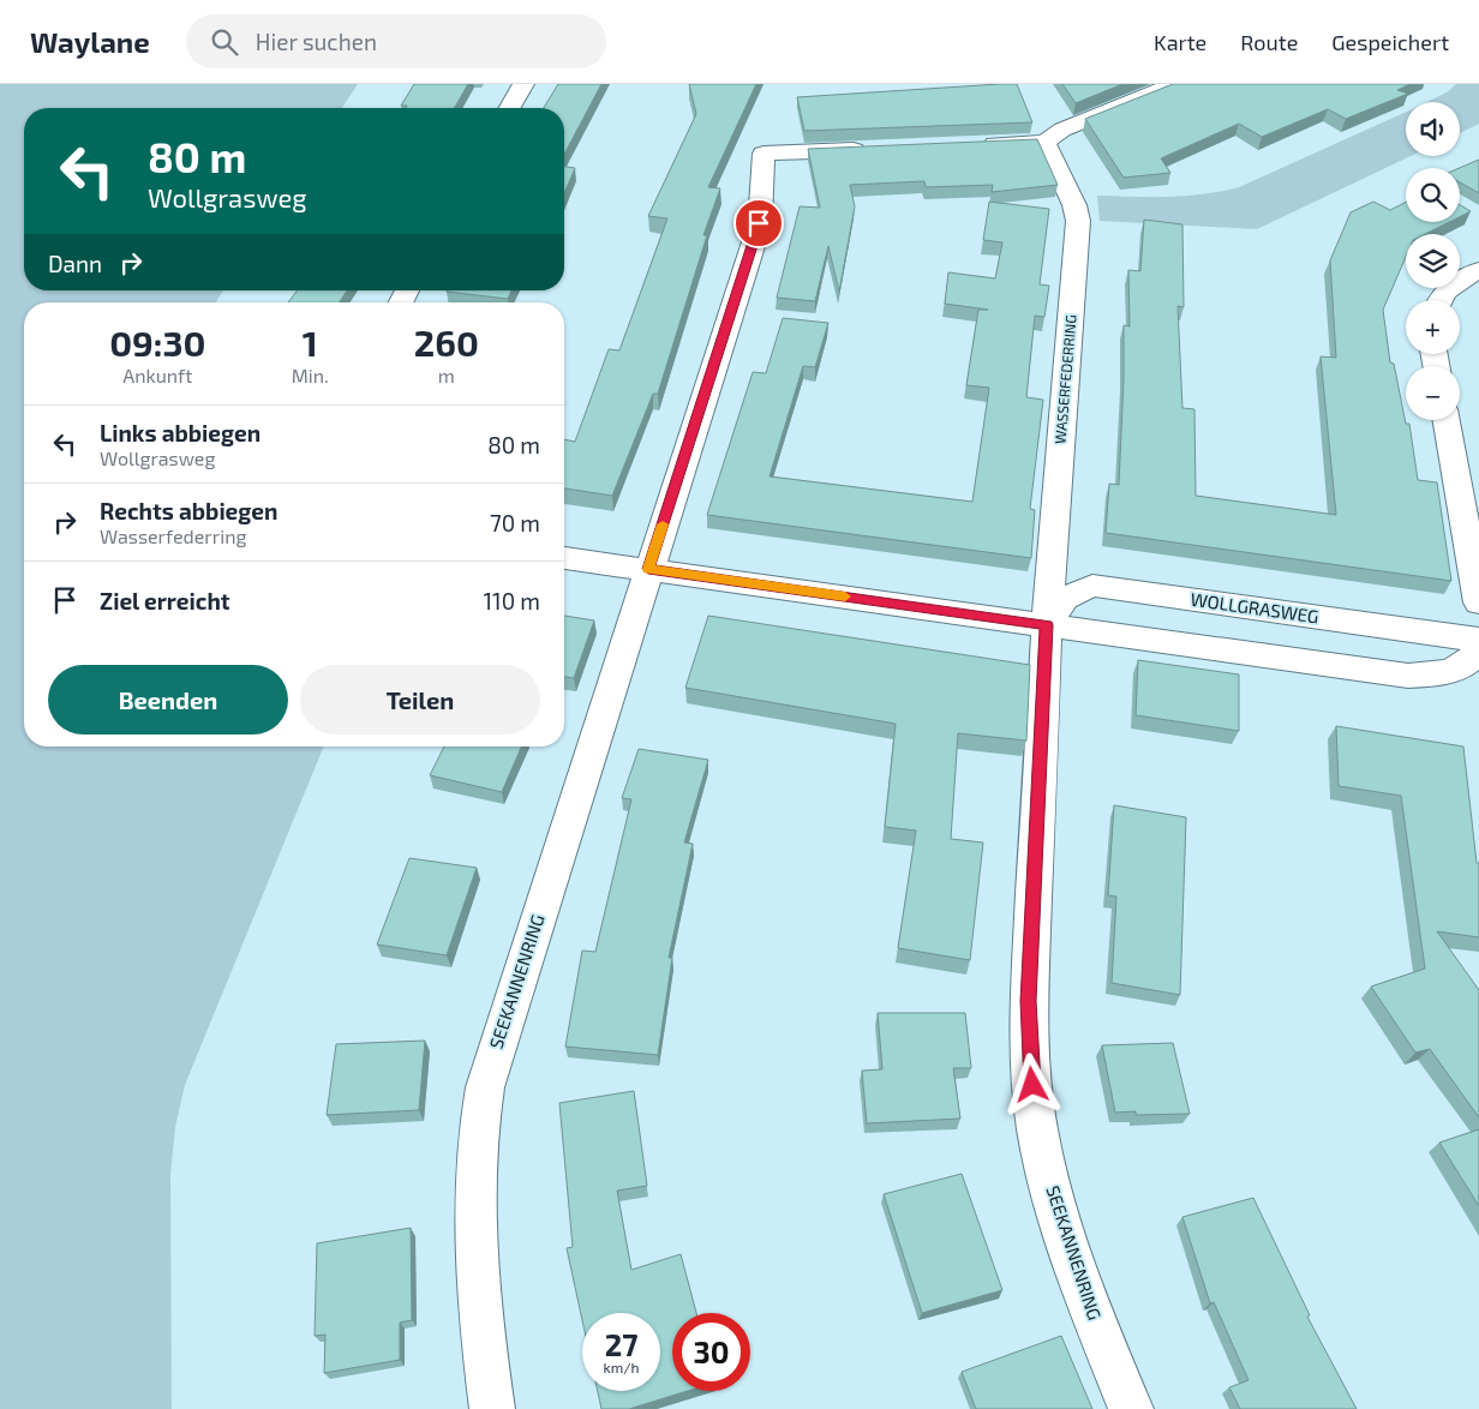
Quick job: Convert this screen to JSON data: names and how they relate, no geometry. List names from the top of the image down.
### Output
{
  "streets": {
    "street": ["WASSERFEDERRING", "WOLLGRASWEG", "SEEKANNENRING"]
  },
  "crossings": [
    ["WASSERFEDERRING", "WOLLGRASWEG"],
    ["WASSERFEDERRING", "SEEKANNENRING"],
    ["WOLLGRASWEG", "SEEKANNENRING"]
  ],
  "page": {
    "header": "Waylane",
    "search": "Hier suchen",
    "nav": ["Karte", "Route", "Gespeichert"],
    "map_buttons": ["+", "−"],
    "turn": ["80 m", "Wollgrasweg"],
    "then": "Dann",
    "eta": [
      "09:30",
      "Ankunft",
      "1",
      "Min.",
      "260",
      "m"
    ],
    "list": [
      {
        "name": "Links abbiegen",
        "note": "Wollgrasweg",
        "value": "80 m"
      },
      {
        "name": "Rechts abbiegen",
        "note": "Wasserfederring",
        "value": "70 m"
      },
      {
        "name": "Ziel erreicht",
        "value": "110 m"
      }
    ],
    "buttons": ["Beenden", "Teilen"],
    "speed": "27 km/h",
    "limit": "30"
  }
}
